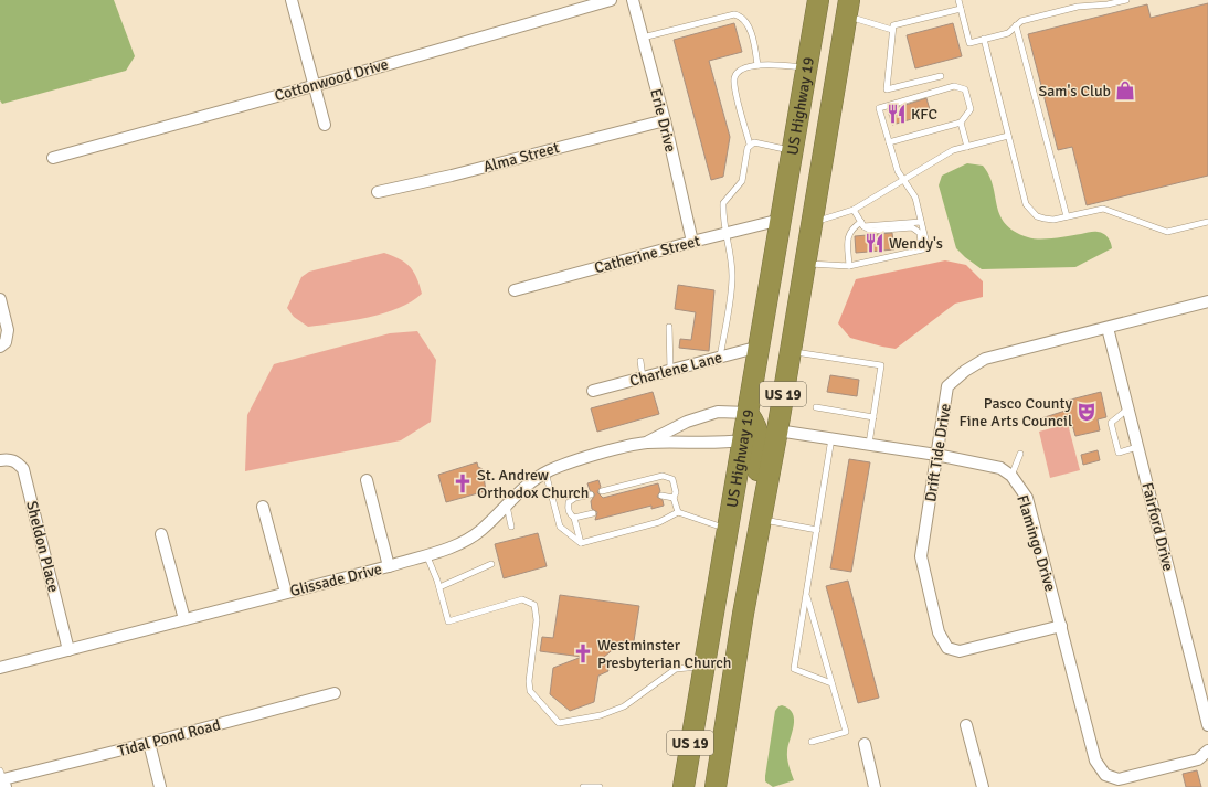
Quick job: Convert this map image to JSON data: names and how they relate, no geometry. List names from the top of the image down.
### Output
{
  "streets": {
    "highway": ["US Highway 19", "US 19"],
    "street": [
      "Cottonwood Drive",
      "Erie Drive",
      "Alma Street",
      "Catherine Street",
      "Charlene Lane",
      "Drift Tide Drive",
      "Fairford Drive",
      "Flamingo Drive",
      "Sheldon Place",
      "Glissade Drive",
      "Tidal Pond Road"
    ]
  },
  "crossings": [
    ["US Highway 19", "Catherine Street"],
    ["US Highway 19", "Charlene Lane"],
    ["US Highway 19", "Flamingo Drive"],
    ["US Highway 19", "Glissade Drive"],
    ["Erie Drive", "Alma Street"],
    ["Erie Drive", "Catherine Street"],
    ["Drift Tide Drive", "Fairford Drive"],
    ["Drift Tide Drive", "Flamingo Drive"],
    ["Sheldon Place", "Glissade Drive"]
  ],
  "places": {
    "shop": ["Sam's Club"],
    "restaurant": ["KFC", "Wendy's"],
    "theatre": ["Pasco County Fine Arts Council"],
    "church": ["St. Andrew Orthodox Church", "Westminster Presbyterian Church"]
  }
}
